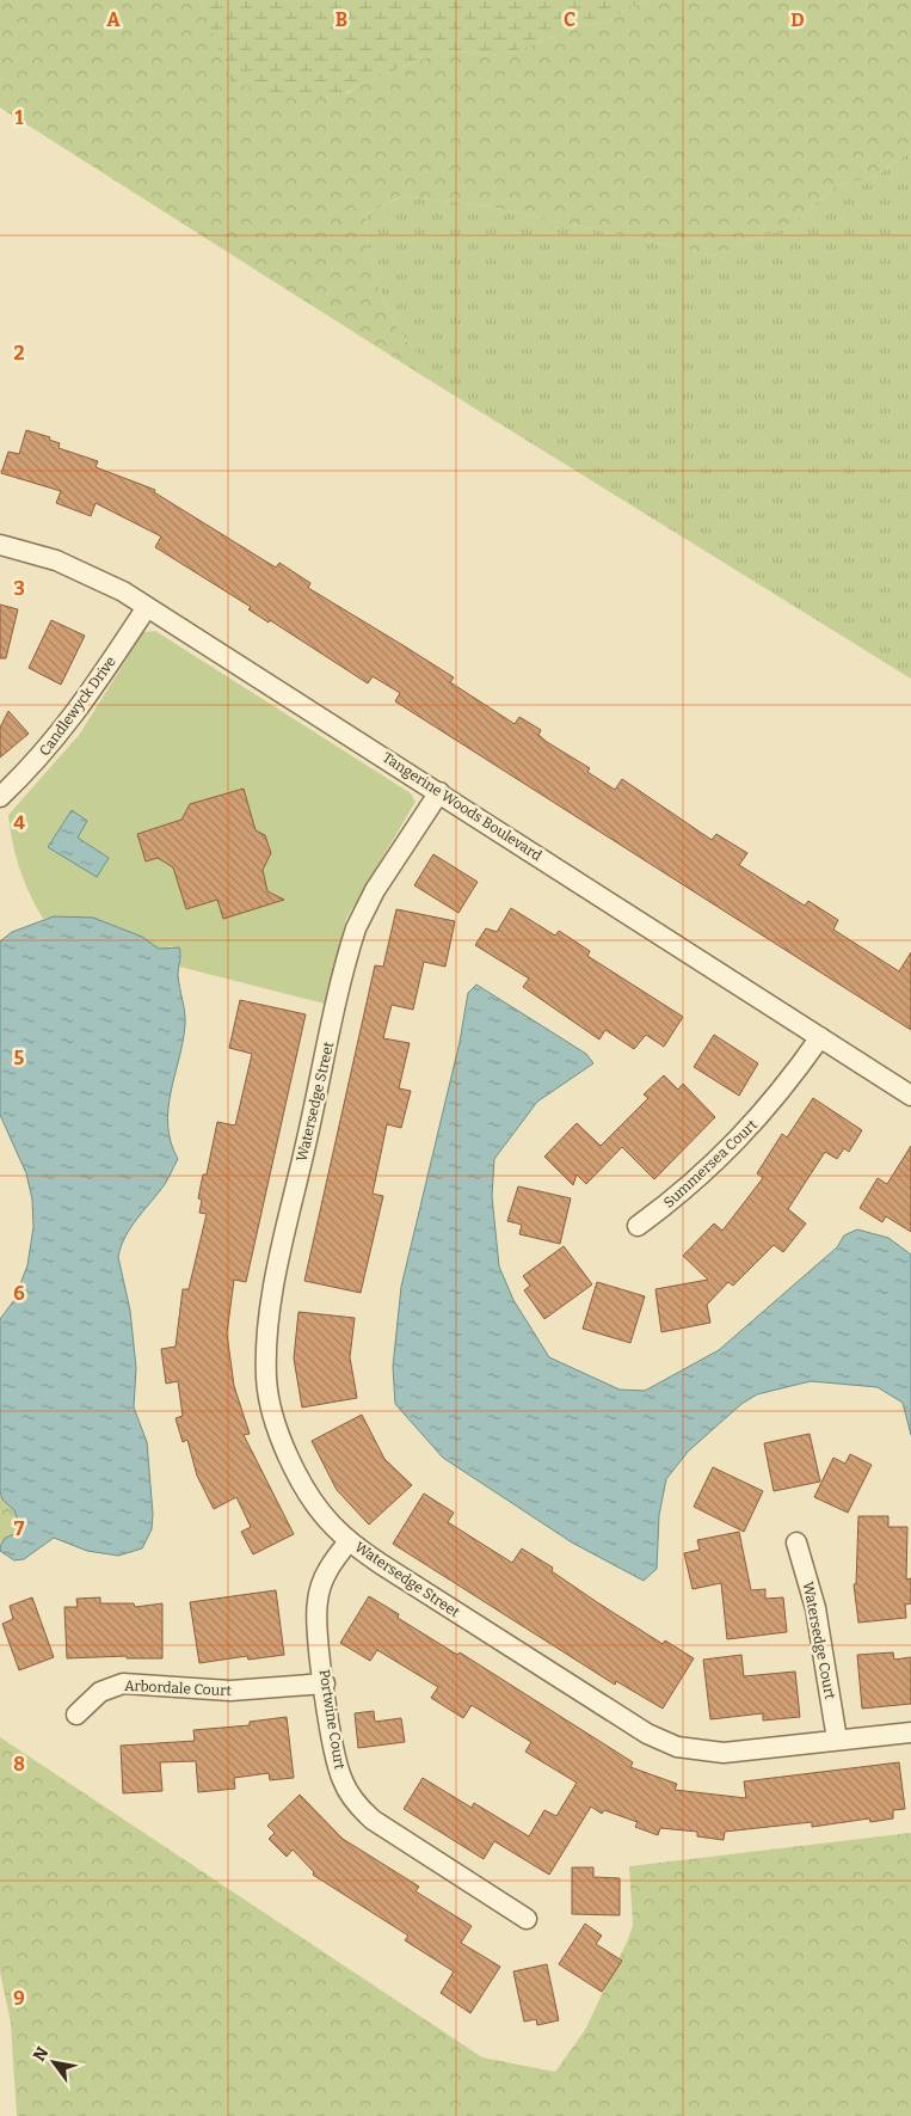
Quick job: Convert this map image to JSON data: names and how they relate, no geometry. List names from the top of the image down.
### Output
{
  "streets": {
    "street": [
      "Candlewyck Drive",
      "Tangerine Woods Boulevard",
      "Watersedge Street",
      "Summersea Court",
      "Watersedge Court",
      "Arbordale Court",
      "Portwine Court"
    ]
  },
  "crossings": [
    ["Candlewyck Drive", "Tangerine Woods Boulevard"],
    ["Tangerine Woods Boulevard", "Watersedge Street"],
    ["Tangerine Woods Boulevard", "Summersea Court"],
    ["Watersedge Street", "Watersedge Court"],
    ["Watersedge Street", "Portwine Court"],
    ["Arbordale Court", "Portwine Court"]
  ],
  "north": "top left",
  "grid": {
    "columns": [
      "A",
      "B",
      "C",
      "D"
    ],
    "rows": [
      "1",
      "2",
      "3",
      "4",
      "5",
      "6",
      "7",
      "8",
      "9"
    ]
  }
}
